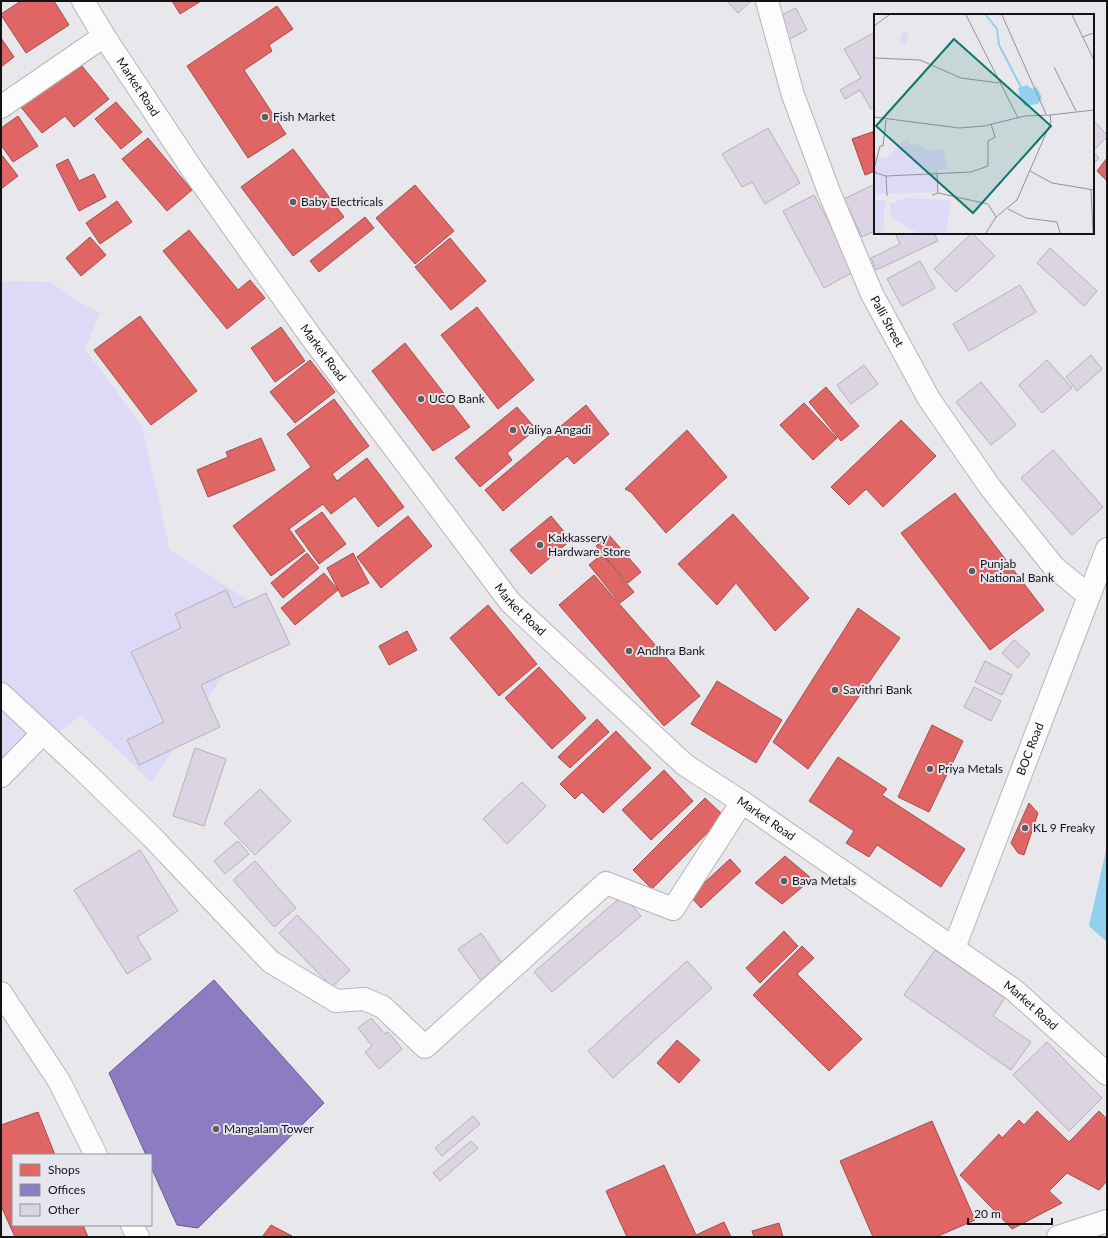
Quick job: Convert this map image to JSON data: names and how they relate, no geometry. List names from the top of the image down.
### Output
{
  "streets": {
    "street": ["Market Road", "Palli Street", "BOC Road"]
  },
  "crossings": [
    ["Market Road", "BOC Road"],
    ["Palli Street", "BOC Road"]
  ],
  "places": [
    "Fish Market",
    "Baby Electricals",
    "UCO Bank",
    "Valiya Angadi",
    "Kakkassery Hardware Store",
    "Punjab National Bank",
    "Andhra Bank",
    "Savithri Bank",
    "Priya Metals",
    "KL 9 Freaky",
    "Bava Metals",
    "Mangalam Tower"
  ],
  "legend": ["Shops", "Offices", "Other"],
  "scale_bar": "20 m"
}
